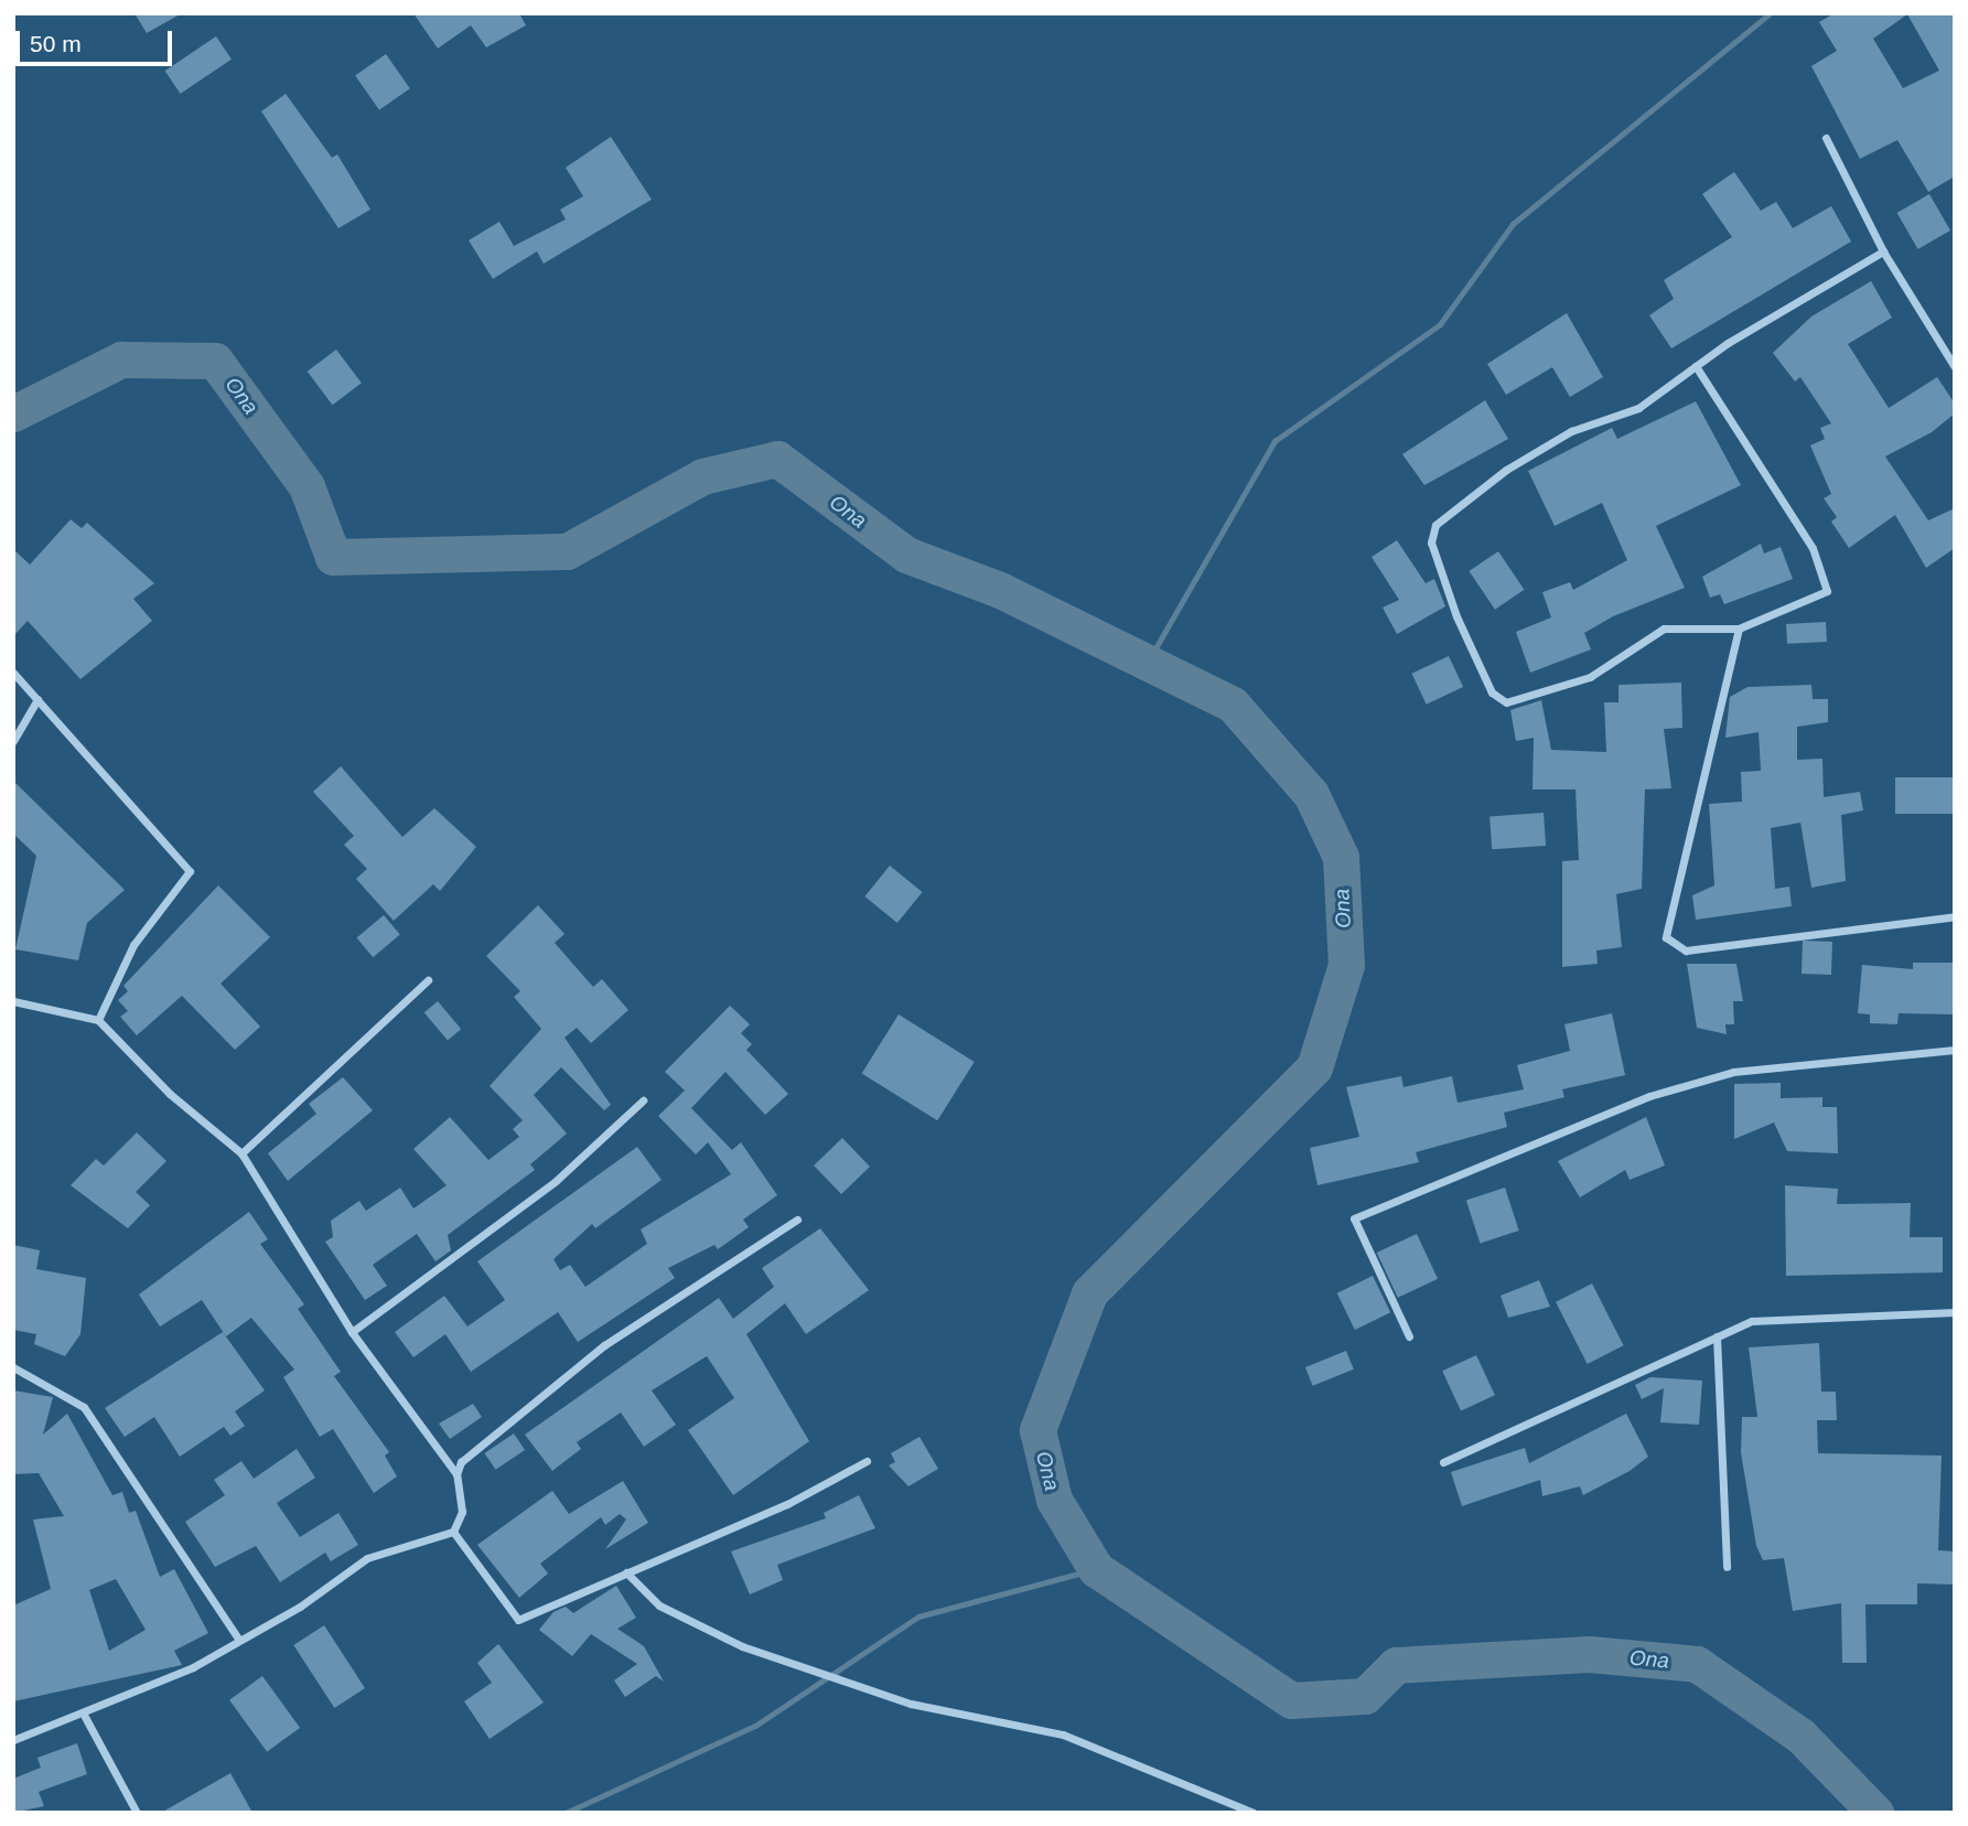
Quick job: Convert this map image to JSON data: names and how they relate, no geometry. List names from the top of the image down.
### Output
{
  "water": ["Ona"],
  "scale_bar": "50 m"
}
